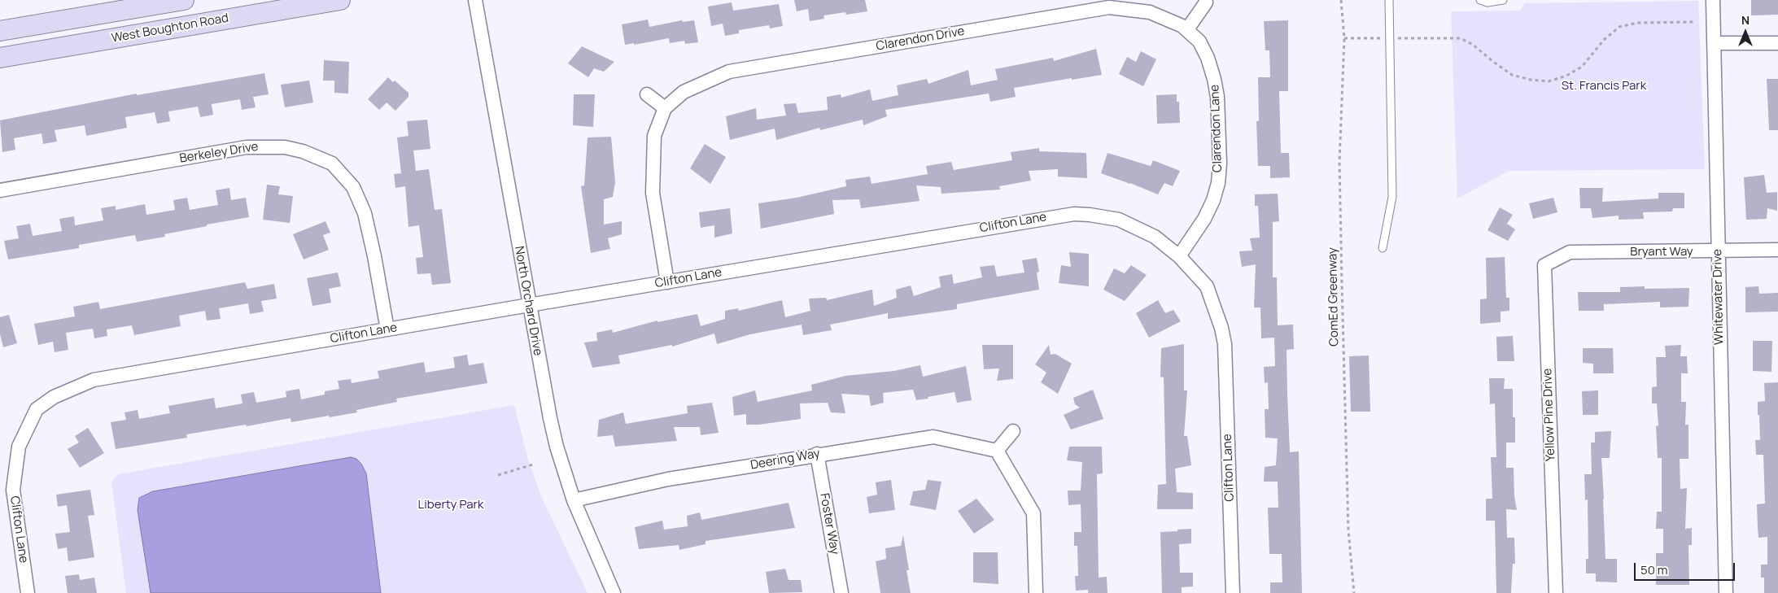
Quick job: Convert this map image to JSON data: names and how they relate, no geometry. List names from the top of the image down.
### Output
{
  "streets": {
    "main road": ["West Boughton Road"],
    "street": [
      "Clarendon Drive",
      "Clarendon Lane",
      "Berkeley Drive",
      "Clifton Lane",
      "Bryant Way",
      "Whitewater Drive",
      "North Orchard Drive",
      "Yellow Pine Drive",
      "Deering Way",
      "Foster Way"
    ],
    "path": ["ComEd Greenway"]
  },
  "crossings": [
    ["Clarendon Drive", "Clarendon Lane"],
    ["Clarendon Drive", "Clifton Lane"],
    ["Clarendon Lane", "Clifton Lane"],
    ["Berkeley Drive", "Clifton Lane"],
    ["Clifton Lane", "North Orchard Drive"],
    ["Bryant Way", "Whitewater Drive"],
    ["Bryant Way", "Yellow Pine Drive"],
    ["North Orchard Drive", "Deering Way"],
    ["Deering Way", "Foster Way"]
  ],
  "parks": ["St. Francis Park", "Liberty Park"],
  "scale_bar": "50 m",
  "north": "top"
}
